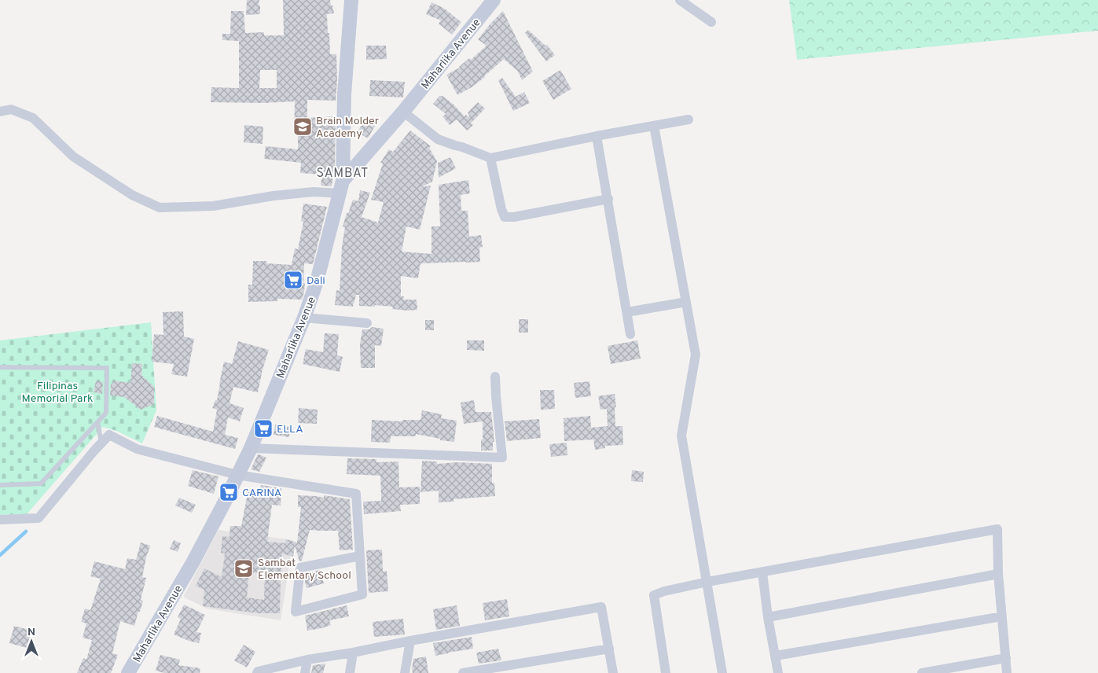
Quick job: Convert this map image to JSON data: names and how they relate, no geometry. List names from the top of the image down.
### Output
{
  "streets": {
    "main road": ["Maharlika Avenue"]
  },
  "districts": ["SAMBAT"],
  "parks": ["Filipinas Memorial Park"],
  "places": {
    "school or university": ["Brain Molder Academy", "Sambat Elementary School"],
    "supermarket": ["Dali", "ELLA", "CARINA"]
  },
  "north": "top"
}
